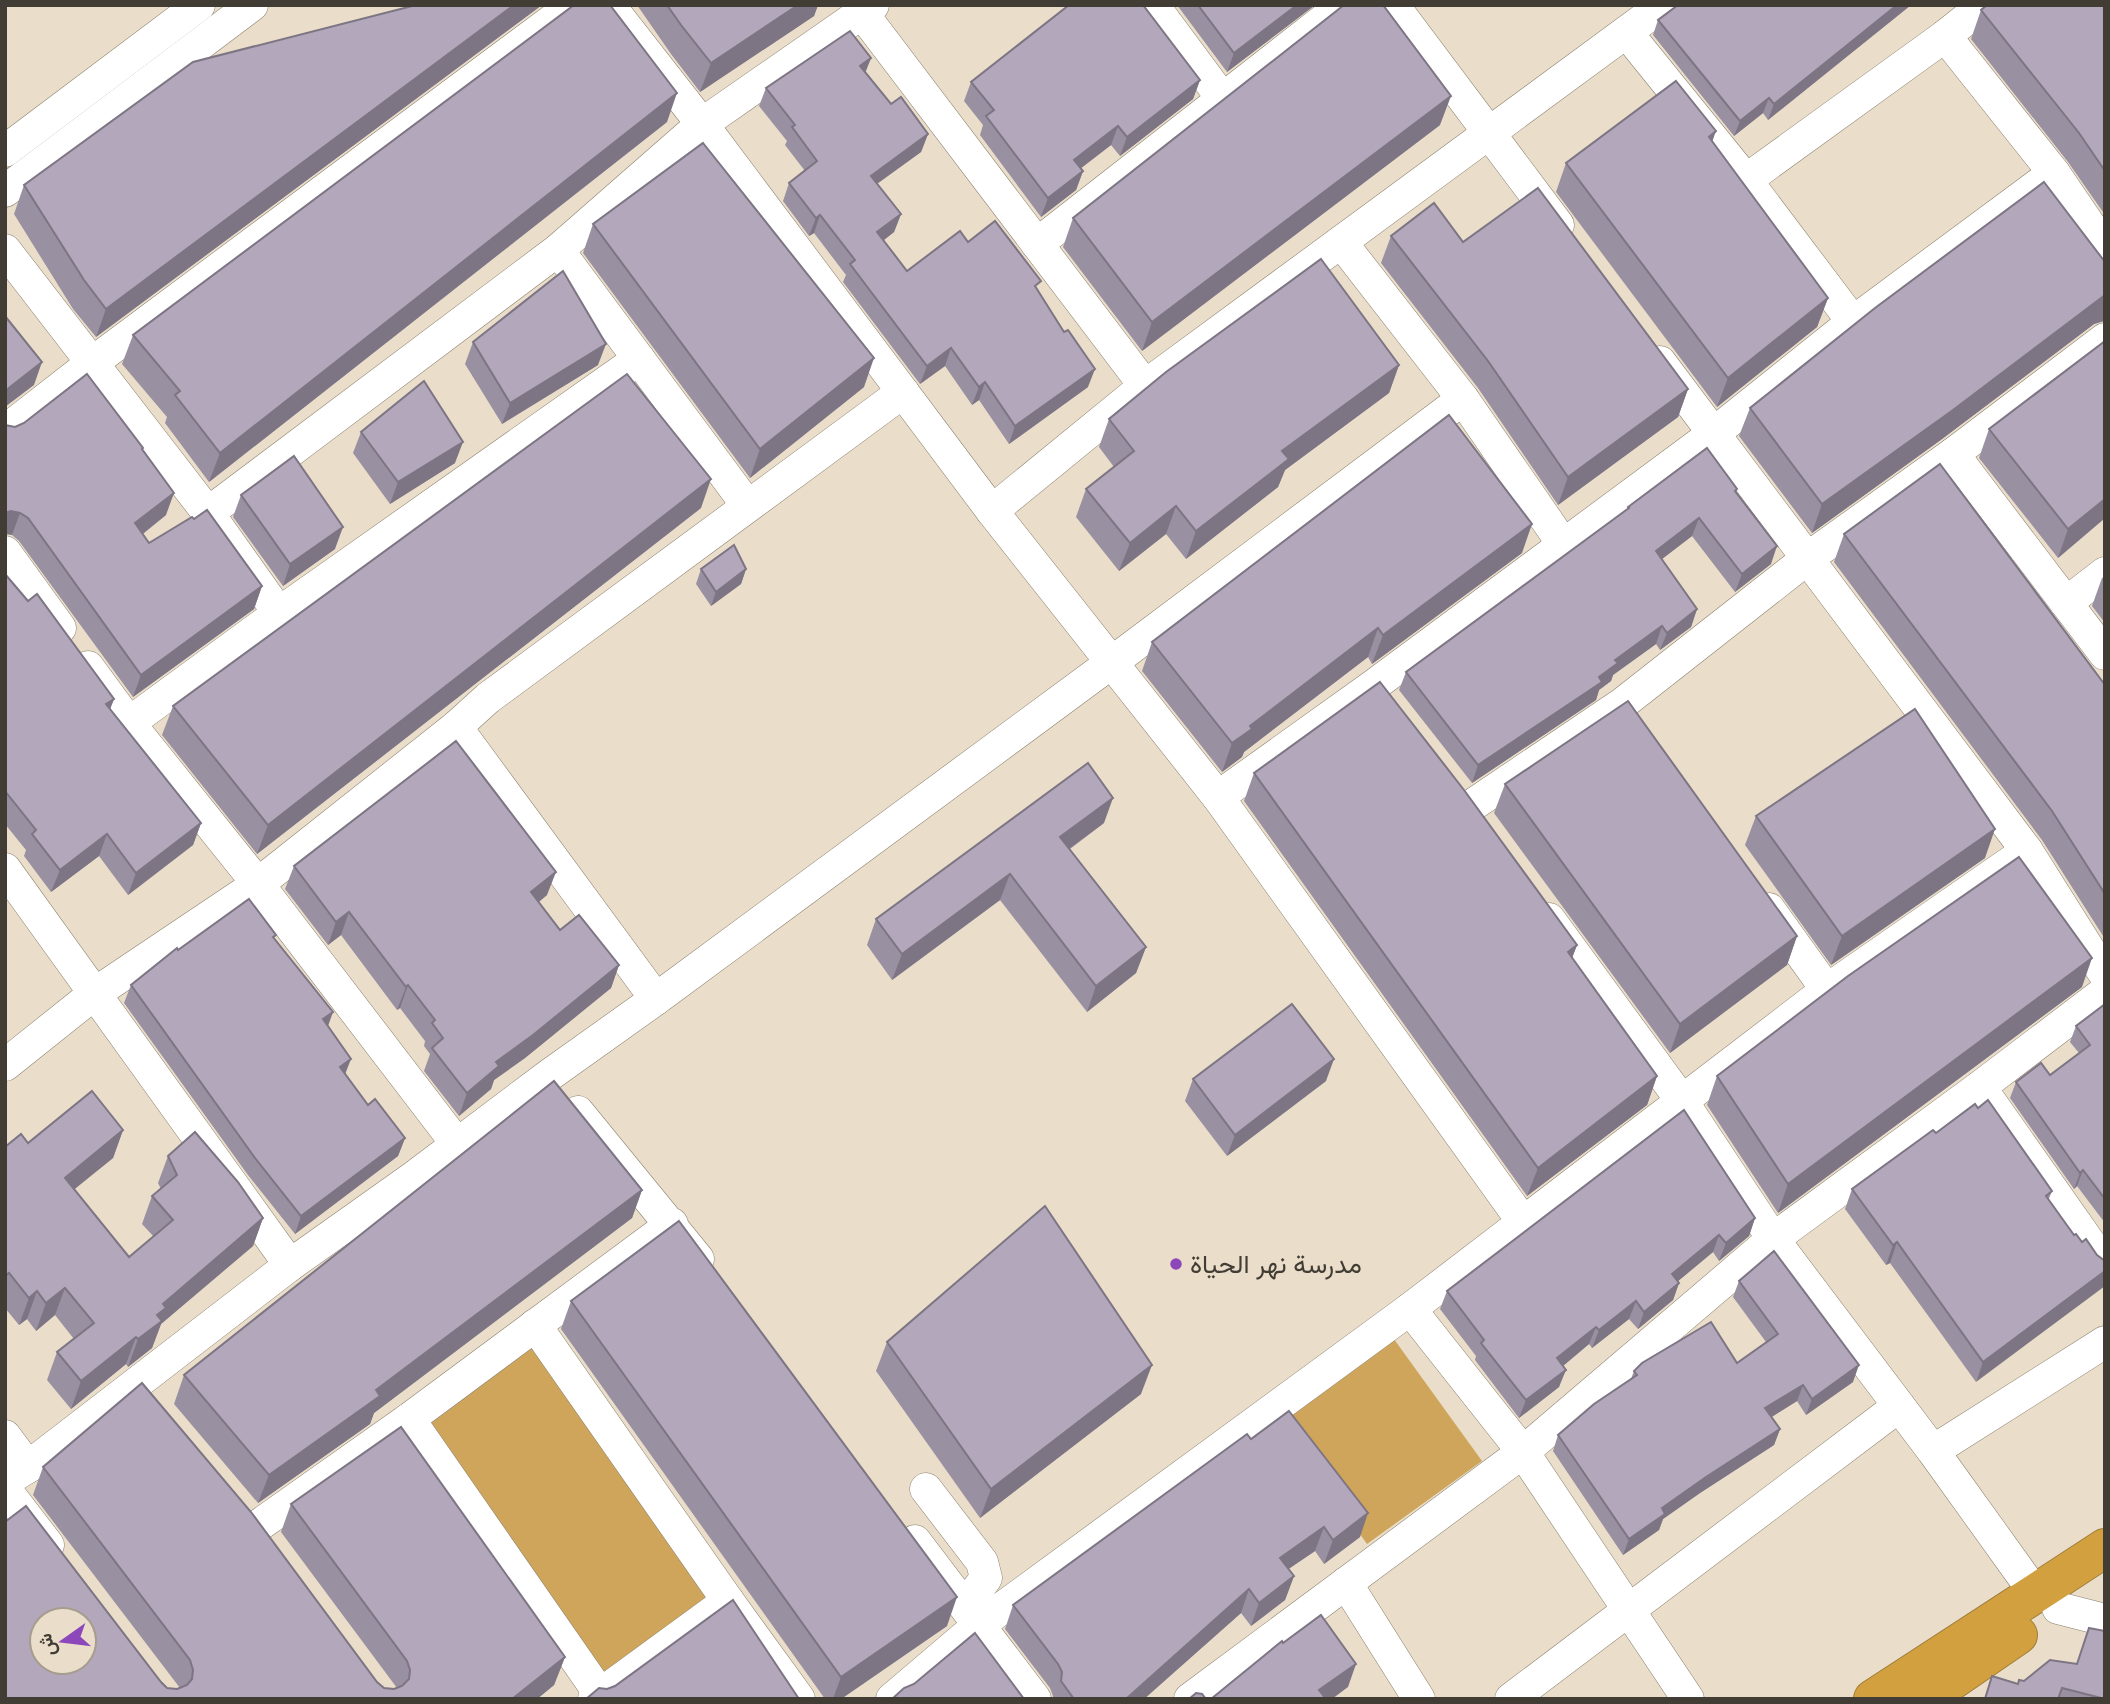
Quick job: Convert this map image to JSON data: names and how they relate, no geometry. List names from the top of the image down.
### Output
{
  "places": ["مدرسة نهر الحياة"],
  "north": "left"
}
